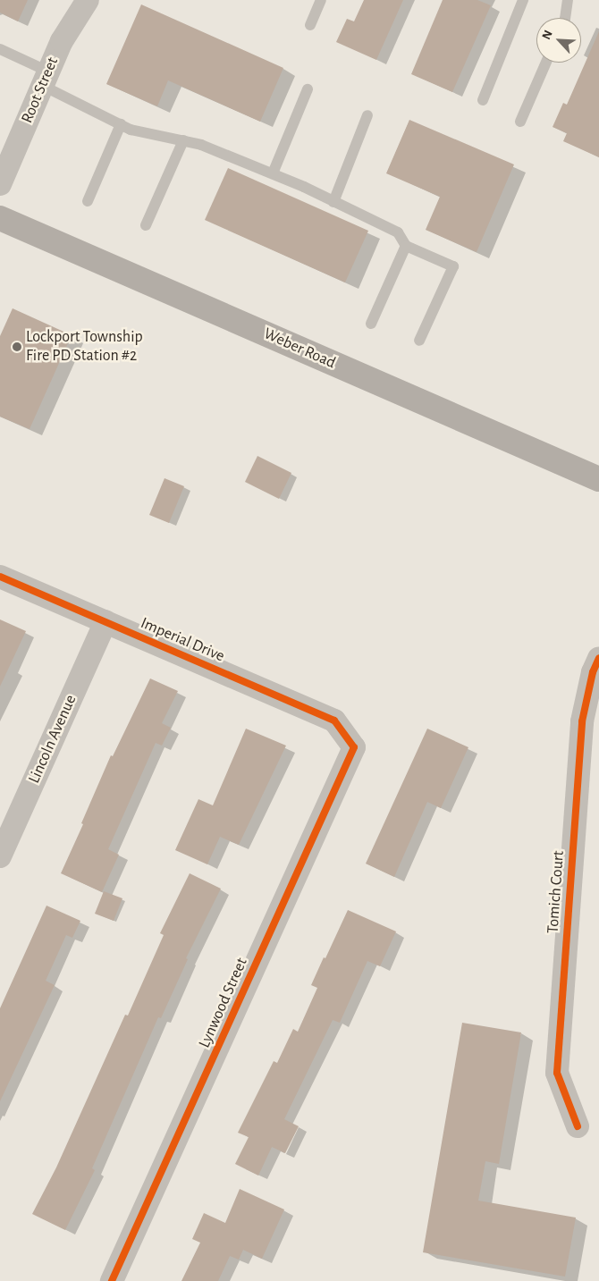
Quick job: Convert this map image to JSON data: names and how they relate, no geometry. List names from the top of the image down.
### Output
{
  "streets": {
    "main road": ["Weber Road"],
    "street": [
      "Root Street",
      "Imperial Drive",
      "Lincoln Avenue",
      "Tomich Court",
      "Lynwood Street"
    ]
  },
  "crossings": [
    ["Imperial Drive", "Lincoln Avenue"],
    ["Imperial Drive", "Lynwood Street"]
  ],
  "places": ["Lockport Township Fire PD Station #2"],
  "north": "top left"
}
